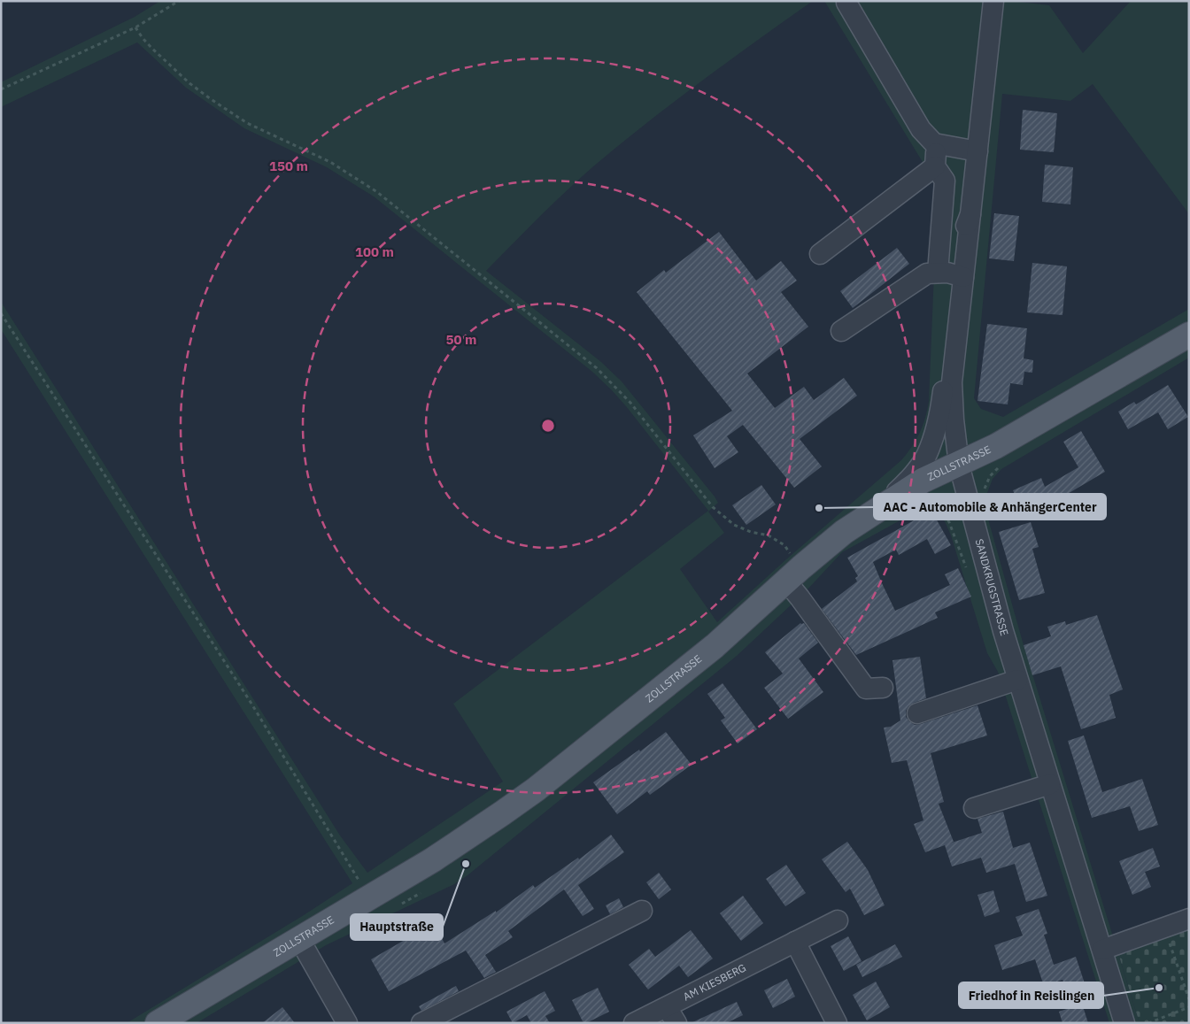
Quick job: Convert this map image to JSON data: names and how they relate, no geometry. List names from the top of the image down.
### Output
{
  "streets": {
    "main road": ["ZOLLSTRASSE"],
    "street": ["SANDKRUGSTRASSE", "AM KIESBERG"]
  },
  "crossings": [
    ["ZOLLSTRASSE", "SANDKRUGSTRASSE"]
  ],
  "places": ["AAC - Automobile & AnhängerCenter", "Hauptstraße", "Friedhof in Reislingen"],
  "rings": ["150 m", "100 m", "50 m"]
}
